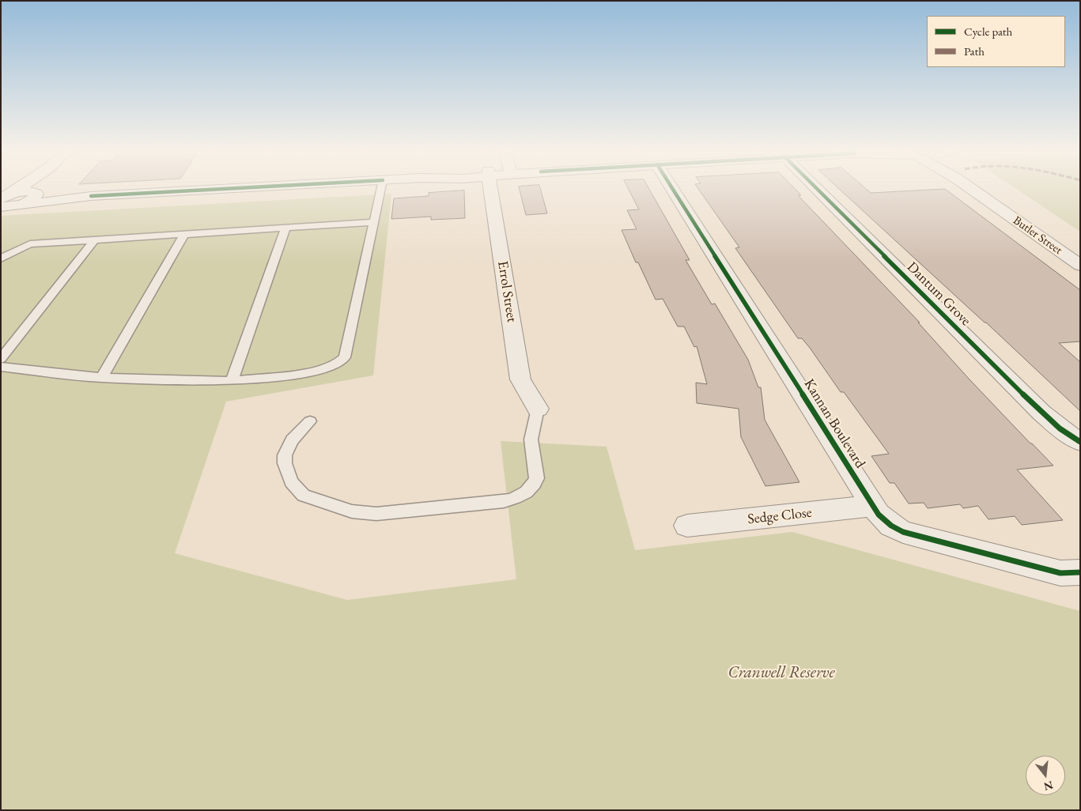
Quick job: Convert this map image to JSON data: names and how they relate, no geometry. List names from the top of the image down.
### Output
{
  "streets": {
    "street": [
      "Butler Street",
      "Errol Street",
      "Dantum Grove",
      "Kannan Boulevard",
      "Sedge Close"
    ]
  },
  "crossings": [
    ["Kannan Boulevard", "Sedge Close"]
  ],
  "parks": ["Cranwell Reserve"],
  "legend": ["Cycle path", "Path"],
  "north": "bottom"
}
